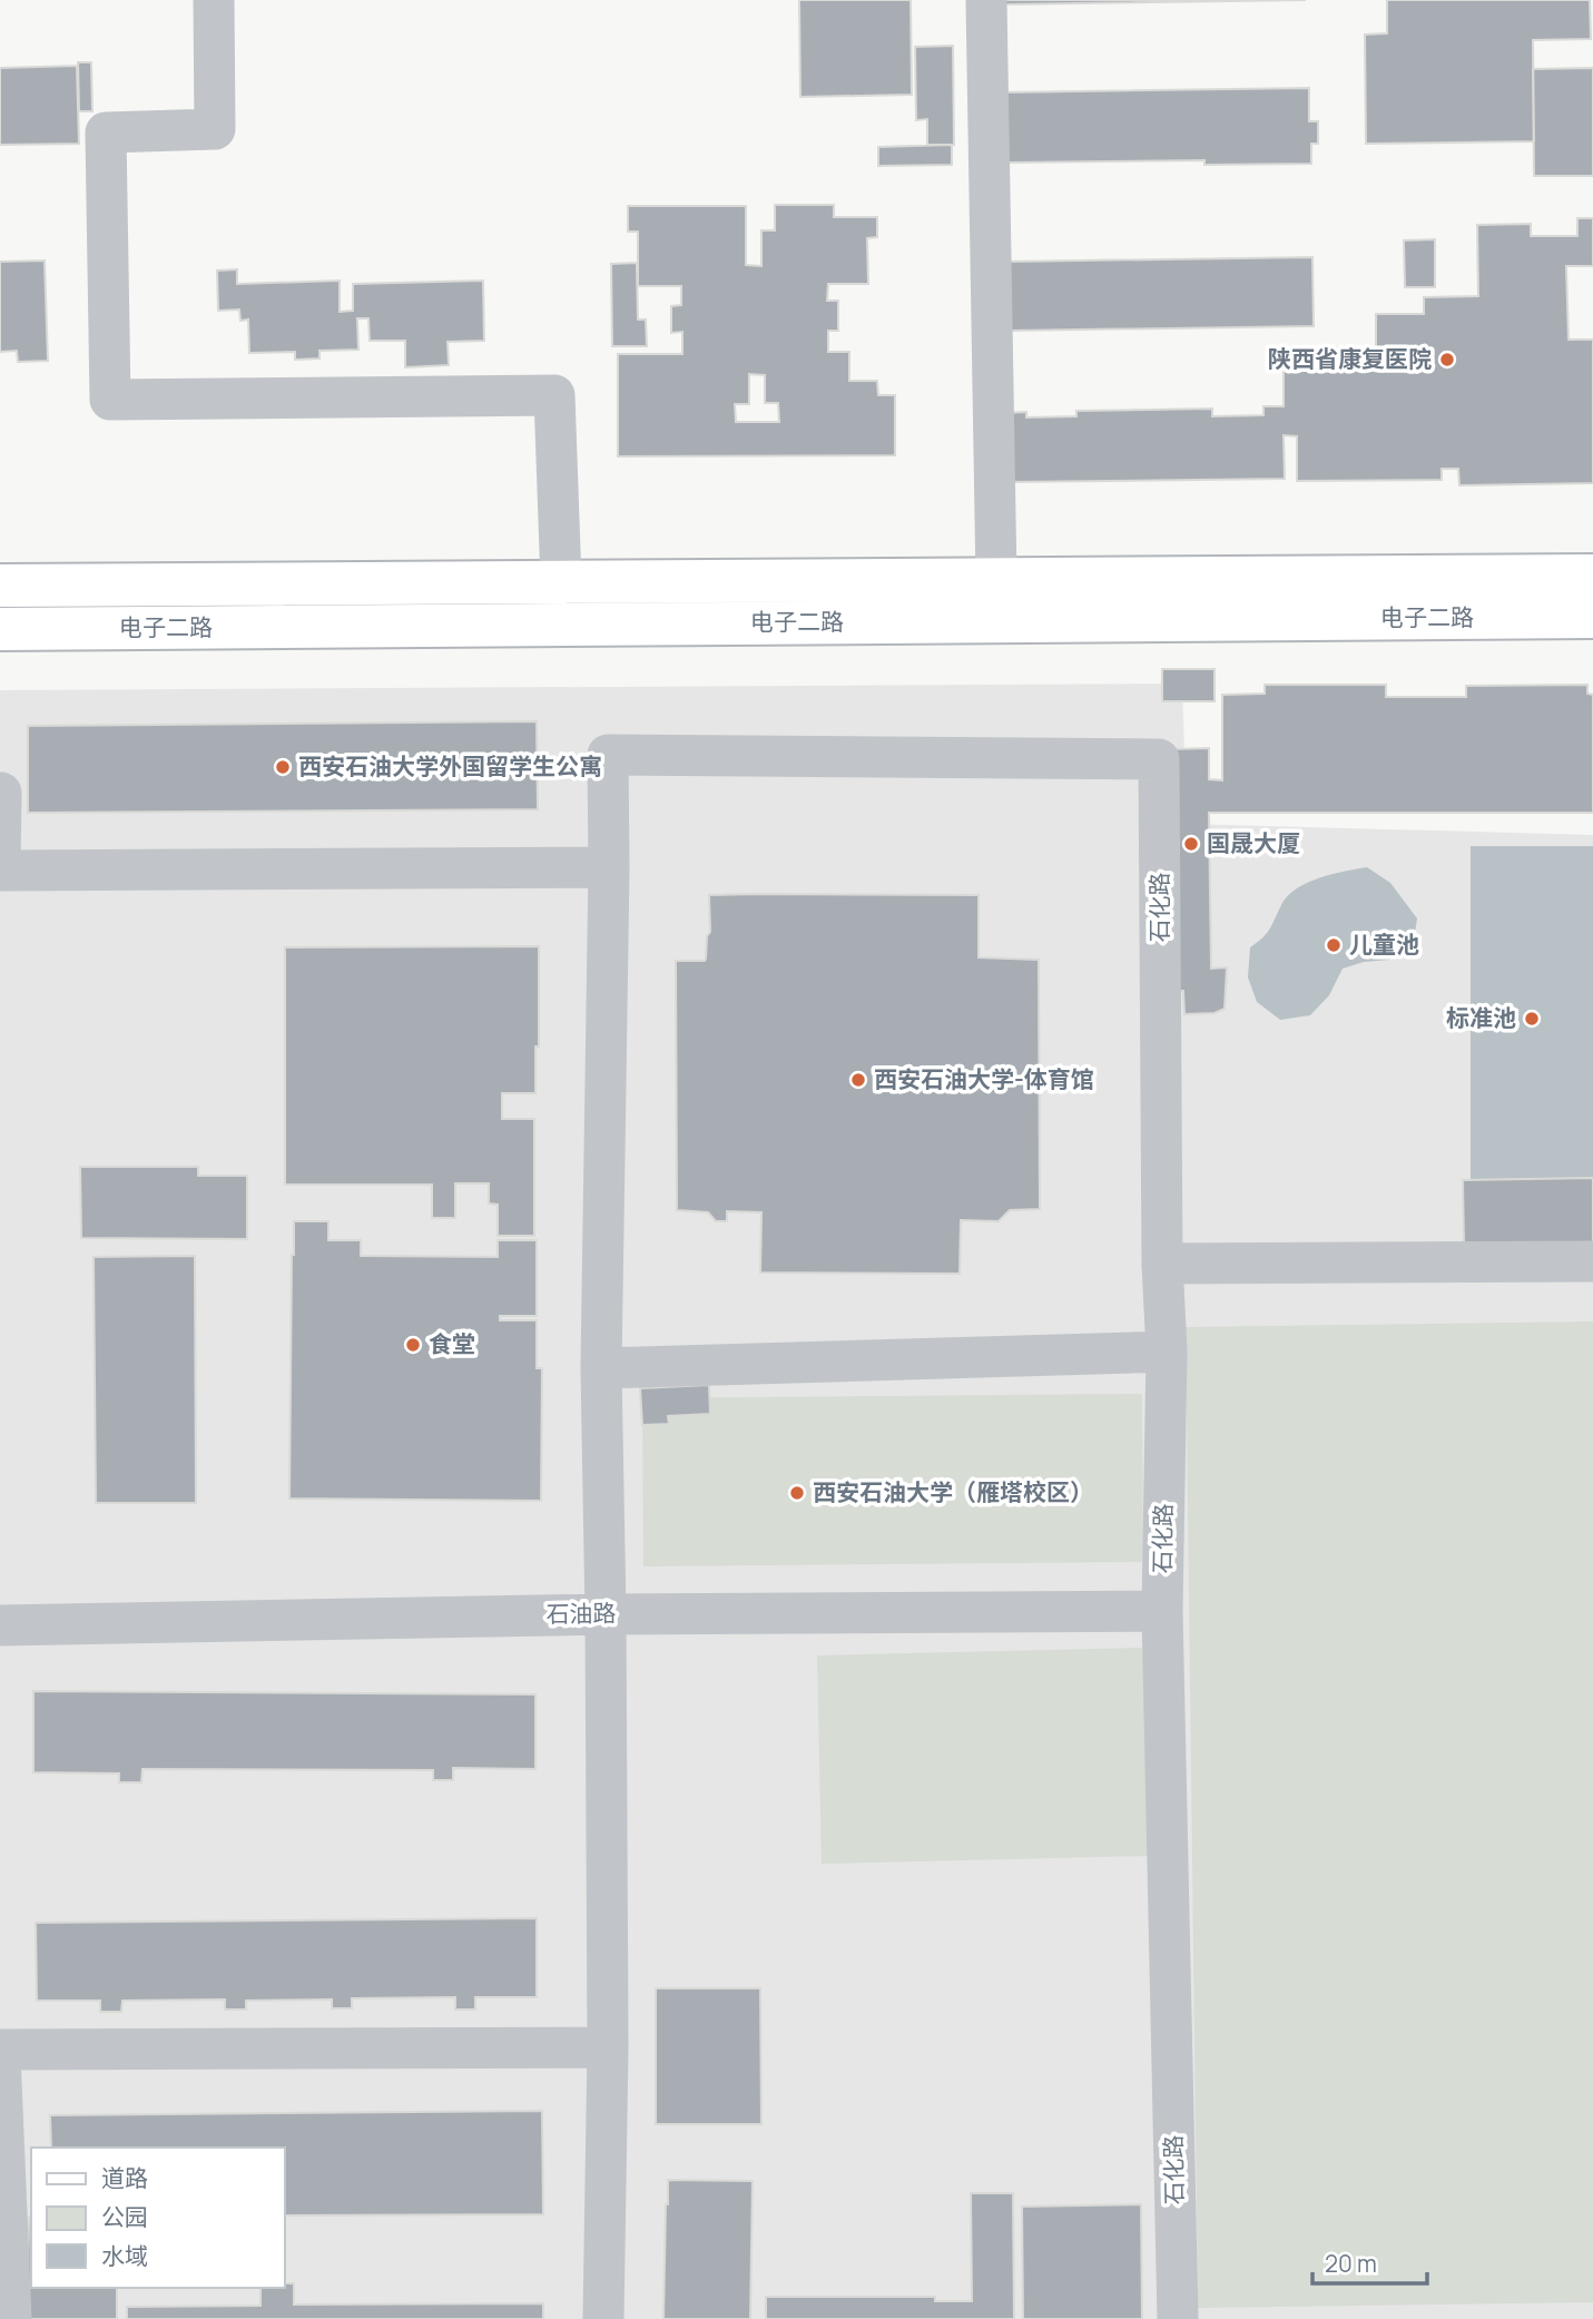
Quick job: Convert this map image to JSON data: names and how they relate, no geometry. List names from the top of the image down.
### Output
{
  "streets": {
    "main road": ["电子二路"],
    "street": ["石化路", "石油路"]
  },
  "crossings": [
    ["石化路", "石油路"]
  ],
  "places": [
    "陕西省康复医院",
    "西安石油大学外国留学生公寓",
    "国晟大厦",
    "儿童池",
    "标准池",
    "西安石油大学-体育馆",
    "食堂",
    "西安石油大学（雁塔校区）"
  ],
  "legend": ["道路", "公园", "水域"],
  "scale_bar": "20 m"
}
